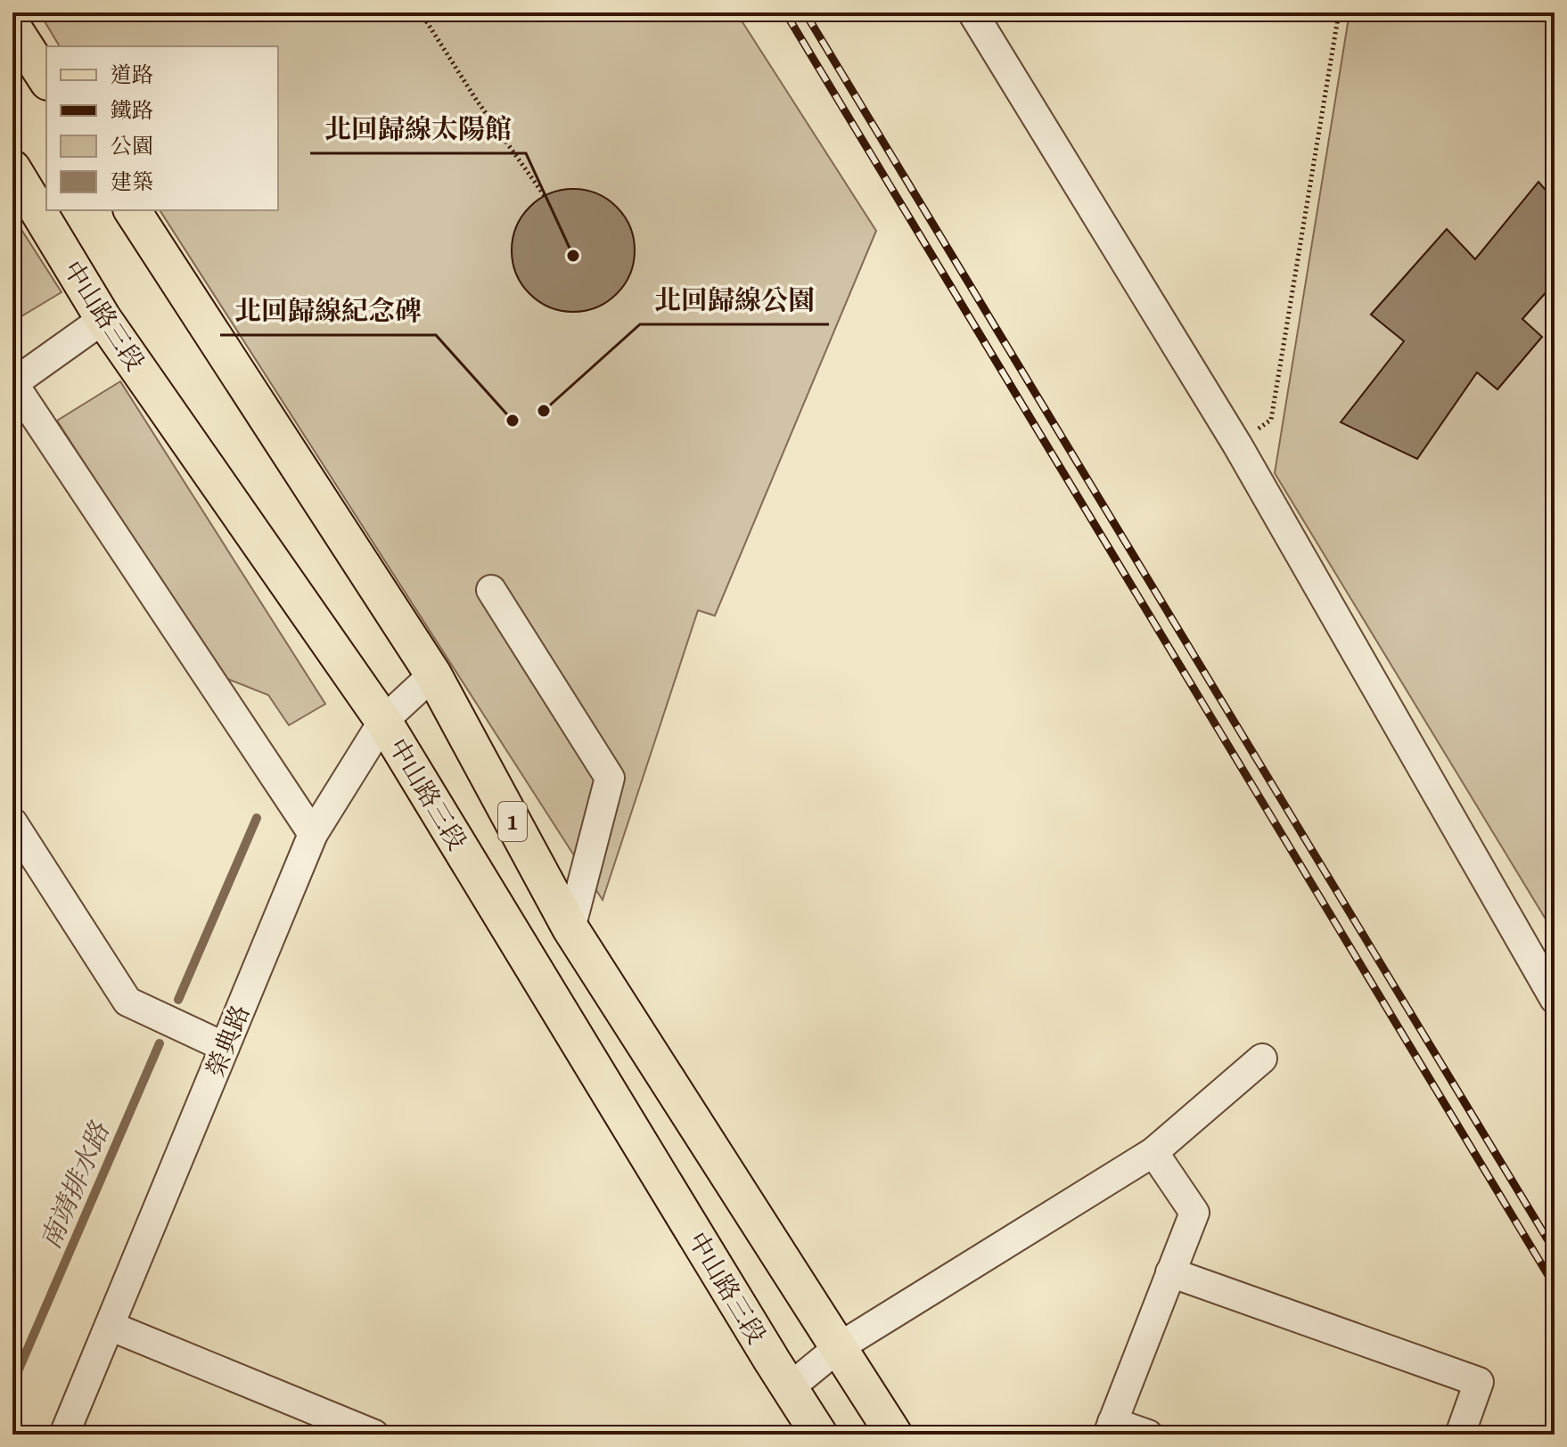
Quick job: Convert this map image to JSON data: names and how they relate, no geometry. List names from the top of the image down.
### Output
{
  "streets": {
    "main road": ["中山路三段", "1"],
    "street": ["榮典路"]
  },
  "crossings": [
    ["中山路三段", "榮典路"],
    ["1", "榮典路"]
  ],
  "water": ["南靖排水路"],
  "places": ["北回歸線太陽館", "北回歸線公園", "北回歸線紀念碑"],
  "legend": [
    "道路",
    "鐵路",
    "公園",
    "建築"
  ]
}
